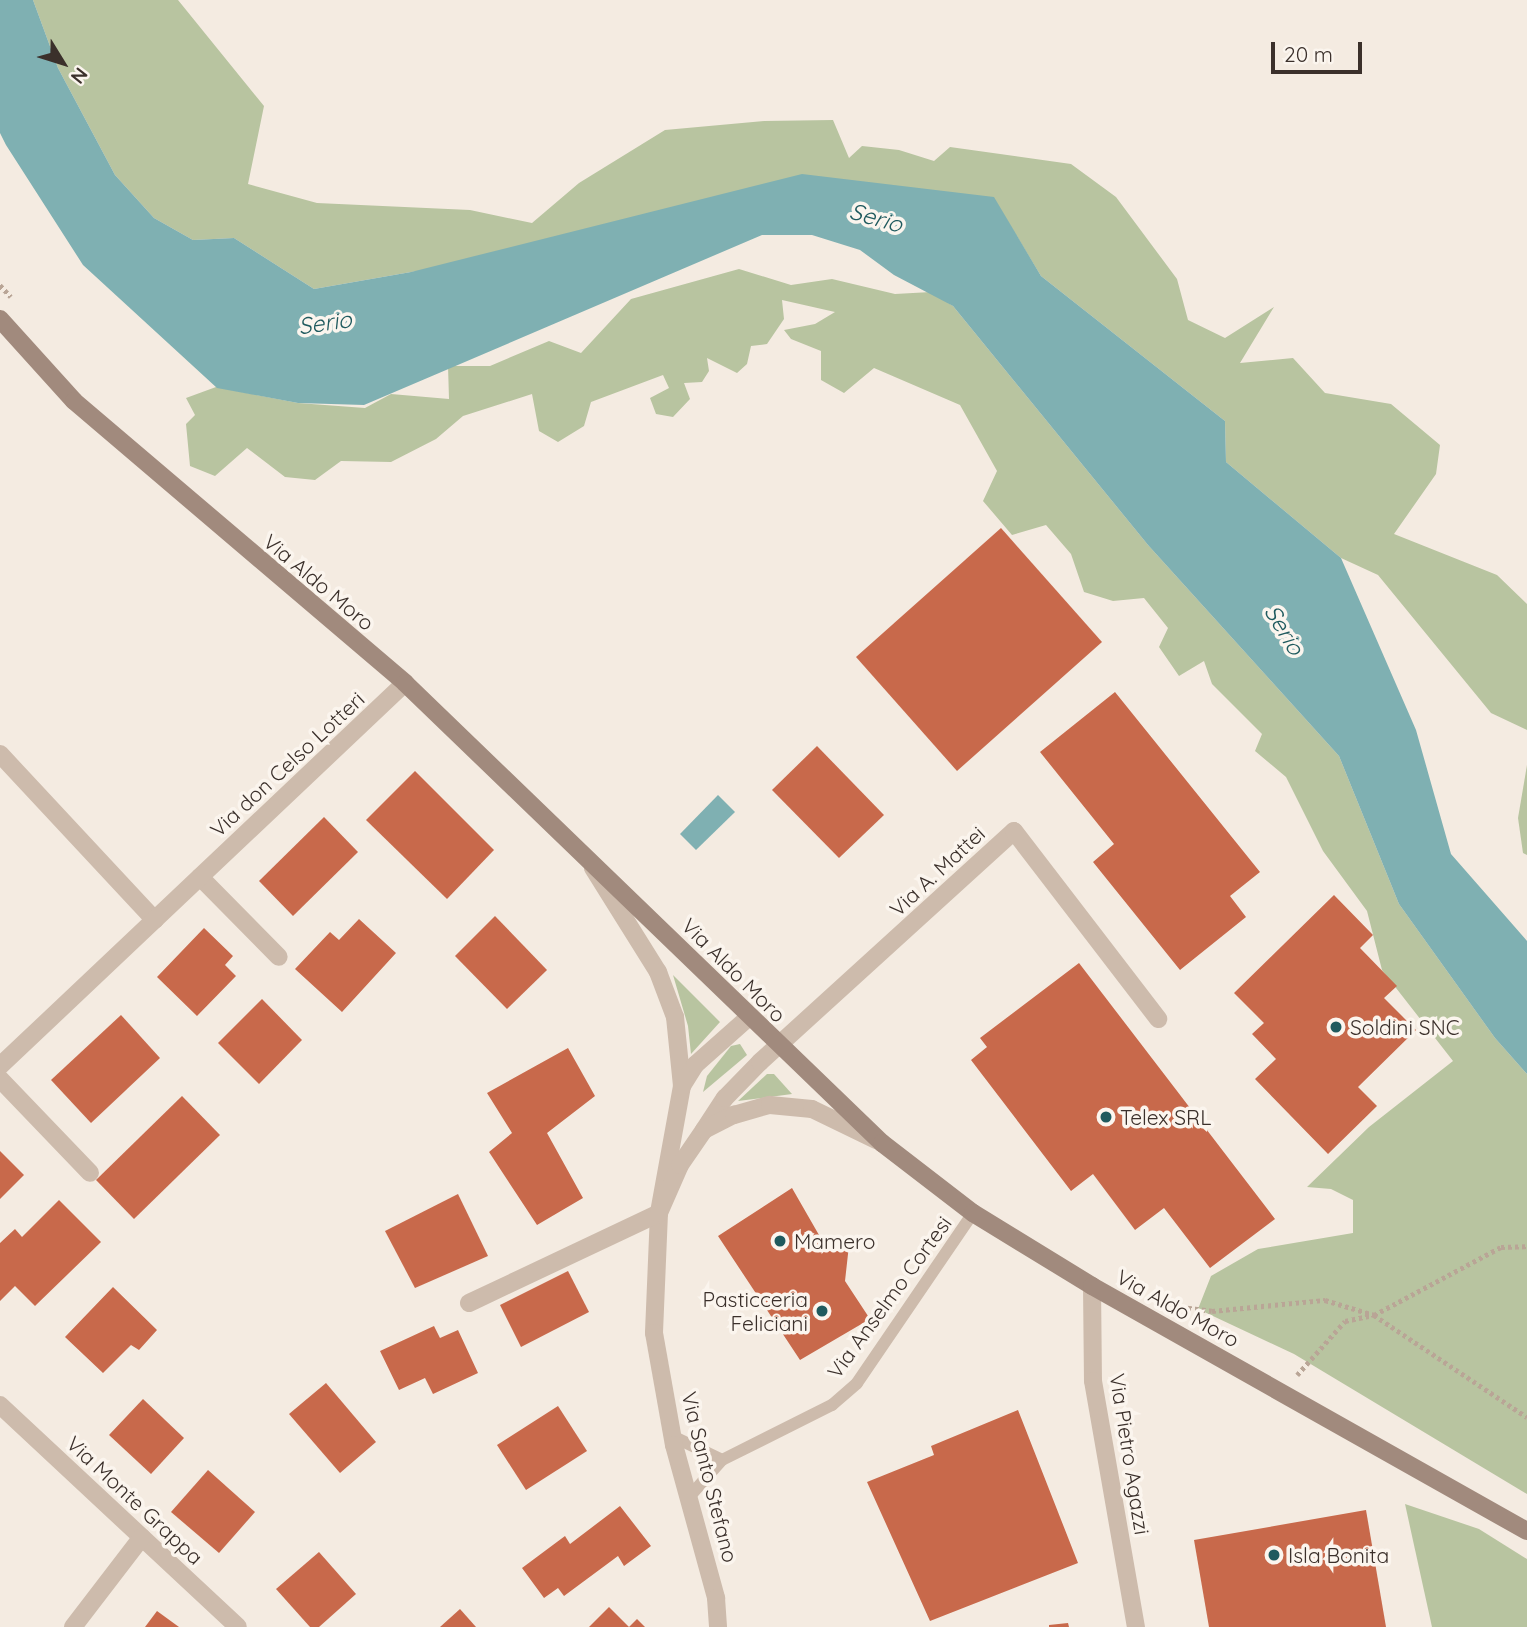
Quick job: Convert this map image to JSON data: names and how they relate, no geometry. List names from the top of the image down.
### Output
{
  "streets": {
    "street": [
      "Via Aldo Moro",
      "Via don Celso Lotteri",
      "Via A. Mattei",
      "Via Pietro Agazzi",
      "Via Santo Stefano",
      "Via Monte Grappa"
    ],
    "lane": ["Via Anselmo Cortesi"]
  },
  "crossings": [
    ["Via Aldo Moro", "Via don Celso Lotteri"],
    ["Via Aldo Moro", "Via A. Mattei"],
    ["Via Aldo Moro", "Via Anselmo Cortesi"],
    ["Via Aldo Moro", "Via Pietro Agazzi"],
    ["Via Aldo Moro", "Via Santo Stefano"],
    ["Via A. Mattei", "Via Santo Stefano"],
    ["Via Anselmo Cortesi", "Via Santo Stefano"]
  ],
  "water": ["Serio"],
  "places": [
    "Soldini SNC",
    "Telex SRL",
    "Mamero",
    "Pasticceria Feliciani",
    "Isla Bonita"
  ],
  "scale_bar": "20 m",
  "north": "bottom right"
}
